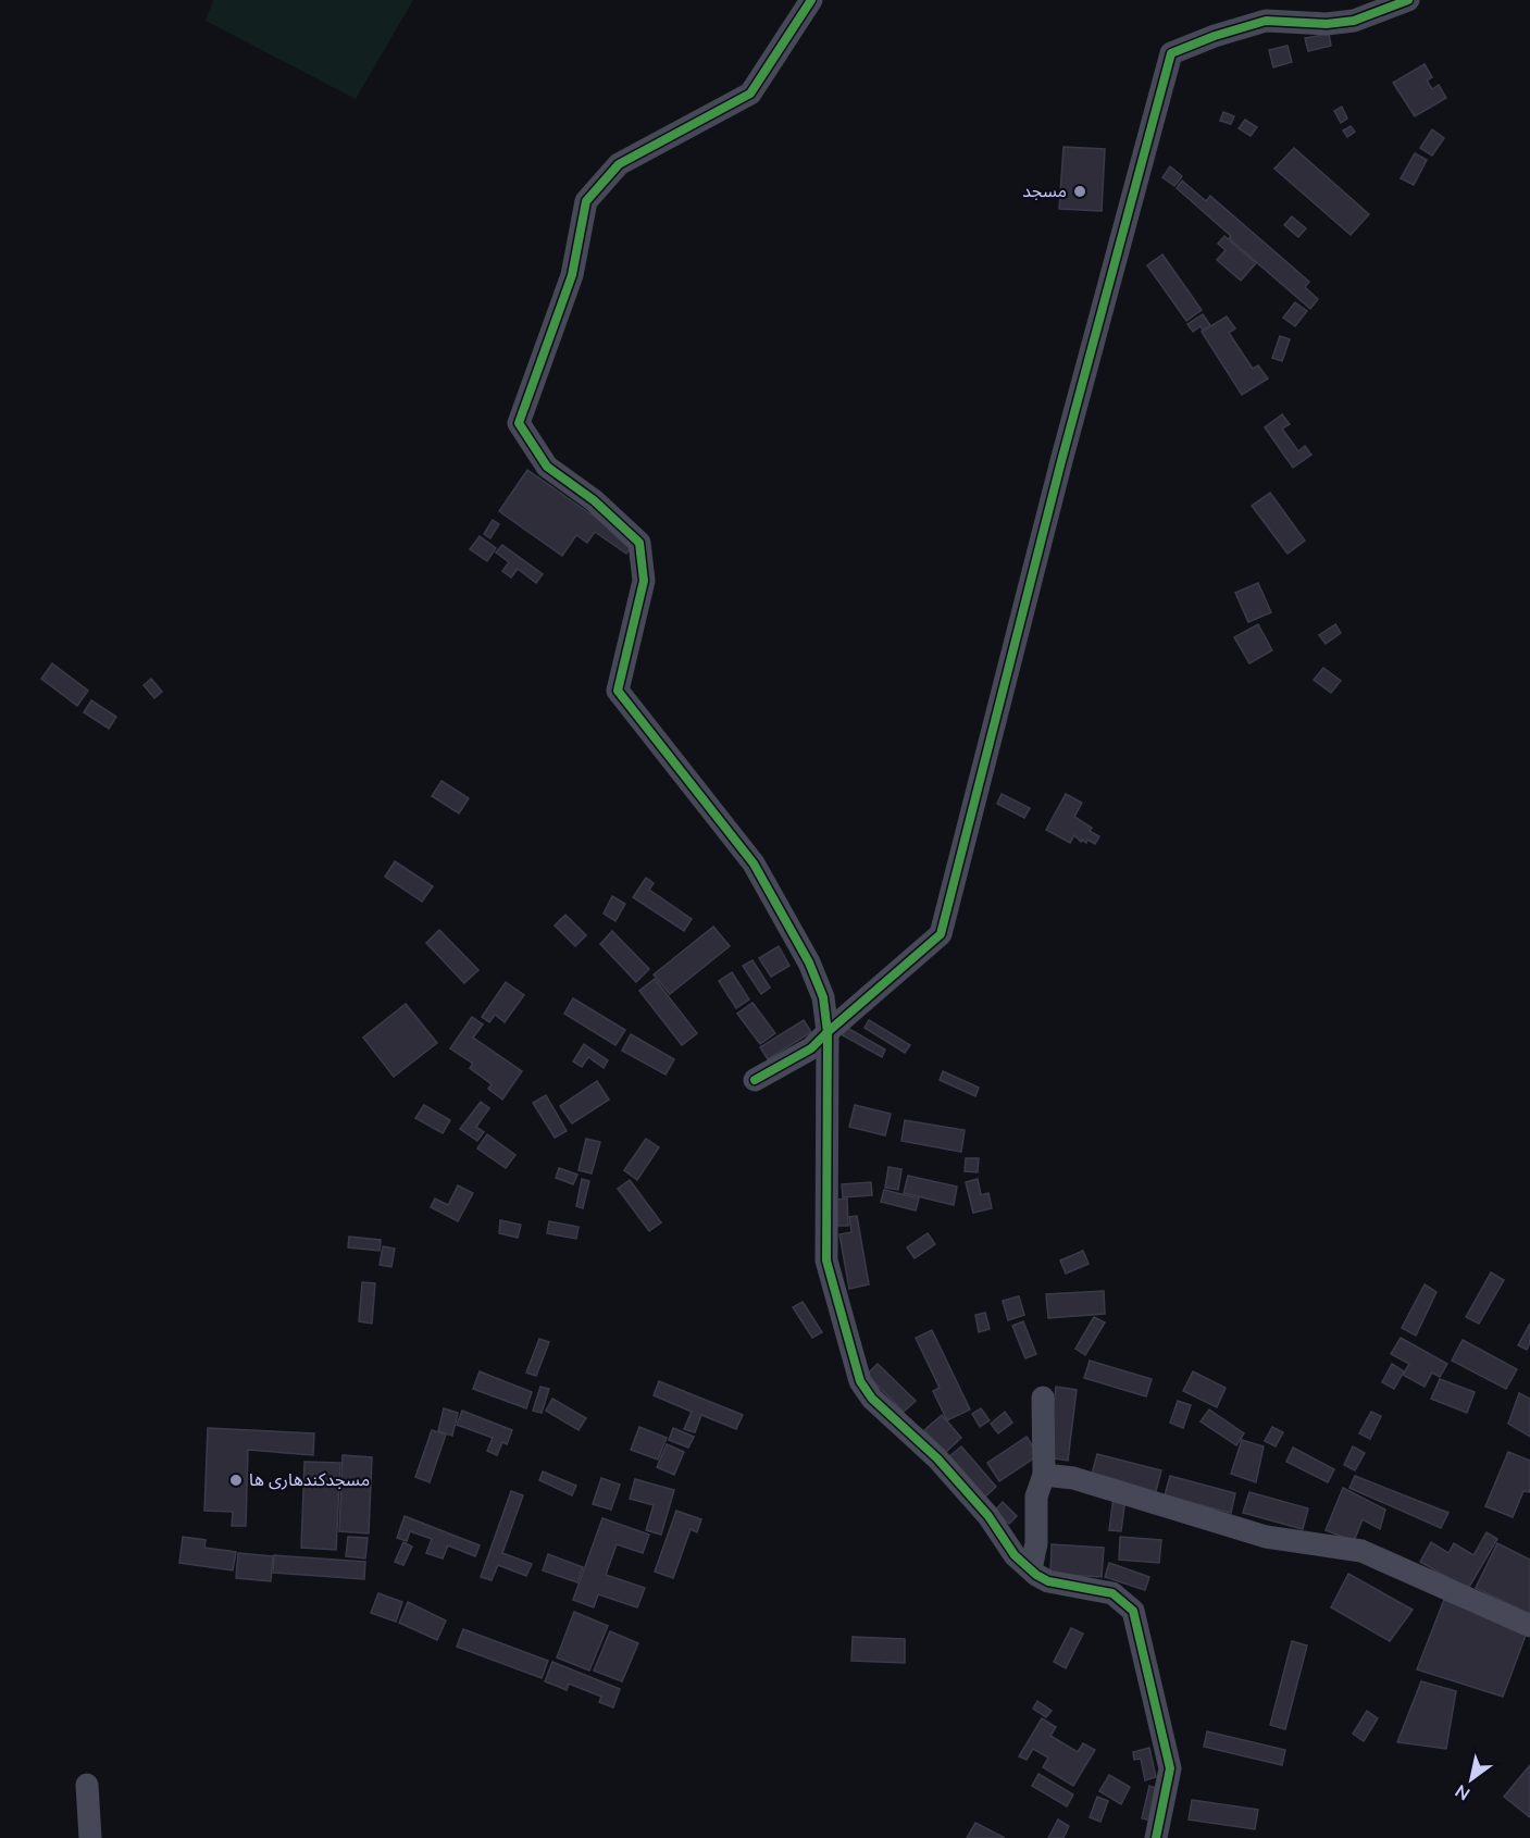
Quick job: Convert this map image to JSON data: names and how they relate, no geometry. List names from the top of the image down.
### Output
{
  "places": ["مسجد", "مسجدکندهاری ها"],
  "north": "bottom left"
}
